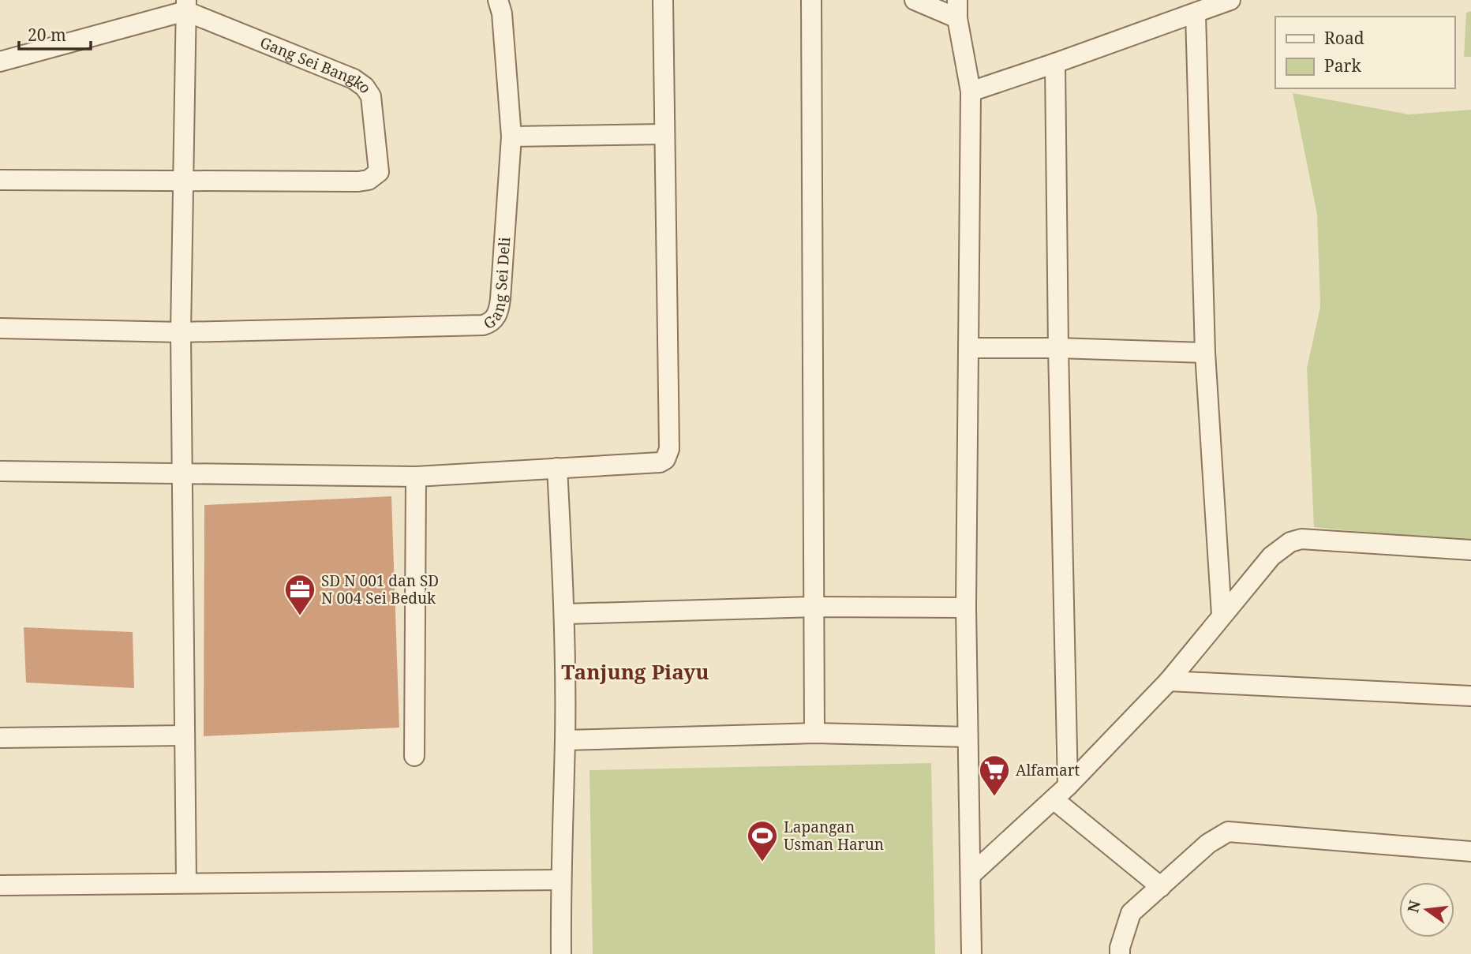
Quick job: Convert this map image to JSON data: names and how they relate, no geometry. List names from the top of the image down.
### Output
{
  "streets": {
    "street": ["Gang Sei Bangko", "Gang Sei Deli"]
  },
  "districts": ["Tanjung Piayu"],
  "places": {
    "office": ["SD N 001 dan SD N 004 Sei Beduk"],
    "supermarket": ["Alfamart"],
    "sports": ["Lapangan Usman Harun"]
  },
  "legend": ["Road", "Park"],
  "scale_bar": "20 m",
  "north": "left"
}
